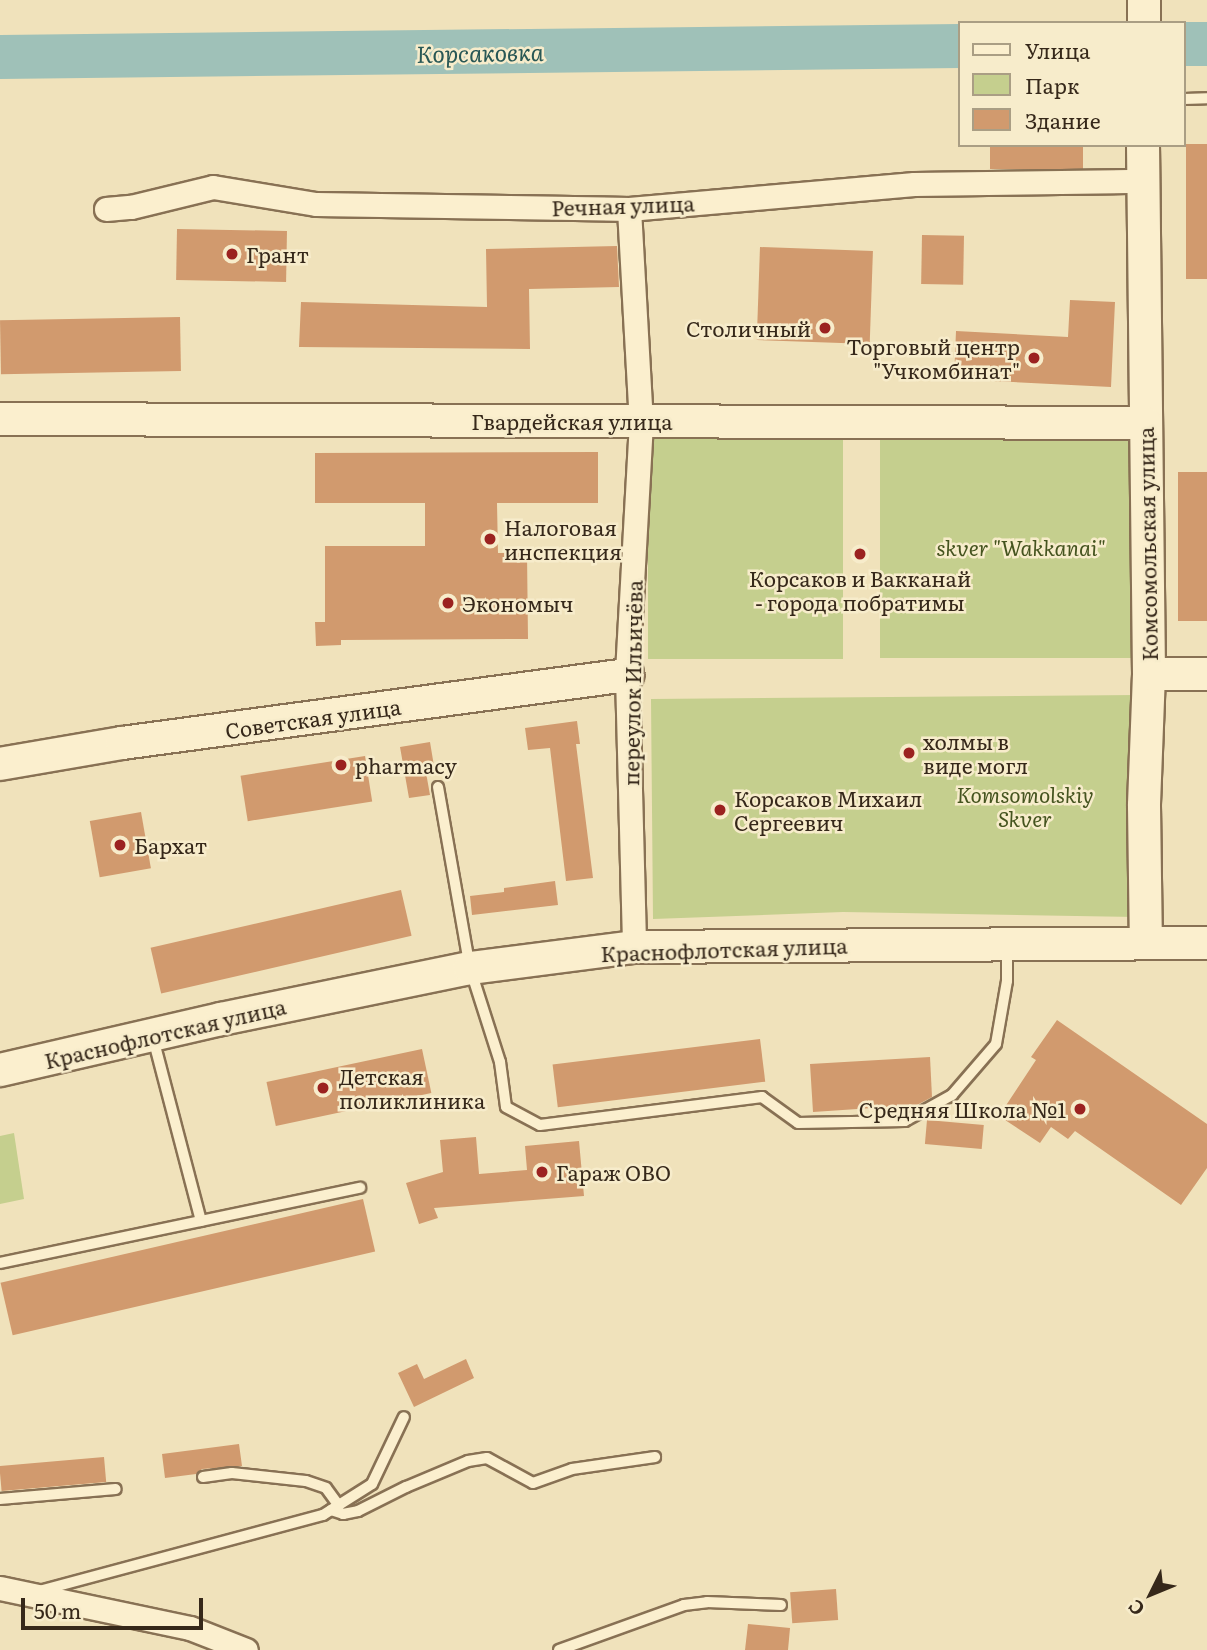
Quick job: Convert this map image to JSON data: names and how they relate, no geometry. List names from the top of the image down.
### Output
{
  "streets": {
    "main road": [
      "Гвардейская улица",
      "Комсомольская улица",
      "Советская улица",
      "Краснофлотская улица"
    ],
    "street": ["Речная улица", "переулок Ильичёва"]
  },
  "crossings": [
    ["Речная улица", "Комсомольская улица"],
    ["Речная улица", "переулок Ильичёва"],
    ["Гвардейская улица", "Комсомольская улица"],
    ["Гвардейская улица", "переулок Ильичёва"],
    ["Комсомольская улица", "Краснофлотская улица"],
    ["переулок Ильичёва", "Советская улица"],
    ["переулок Ильичёва", "Краснофлотская улица"]
  ],
  "water": ["Корсаковка"],
  "parks": ["skver \"Wakkanai\"", "Komsomolskiy Skver"],
  "places": [
    "Грант",
    "Столичный",
    "Торговый центр \"Учкомбинат\"",
    "Налоговая инспекция",
    "Корсаков и Вакканай - города побратимы",
    "Экономыч",
    "холмы в виде могл",
    "pharmacy",
    "Корсаков Михаил Сергеевич",
    "Бархат",
    "Детская поликлиника",
    "Средняя Школа №1",
    "Гараж ОВО"
  ],
  "legend": ["Улица", "Парк", "Здание"],
  "scale_bar": "50 m",
  "north": "bottom left"
}
